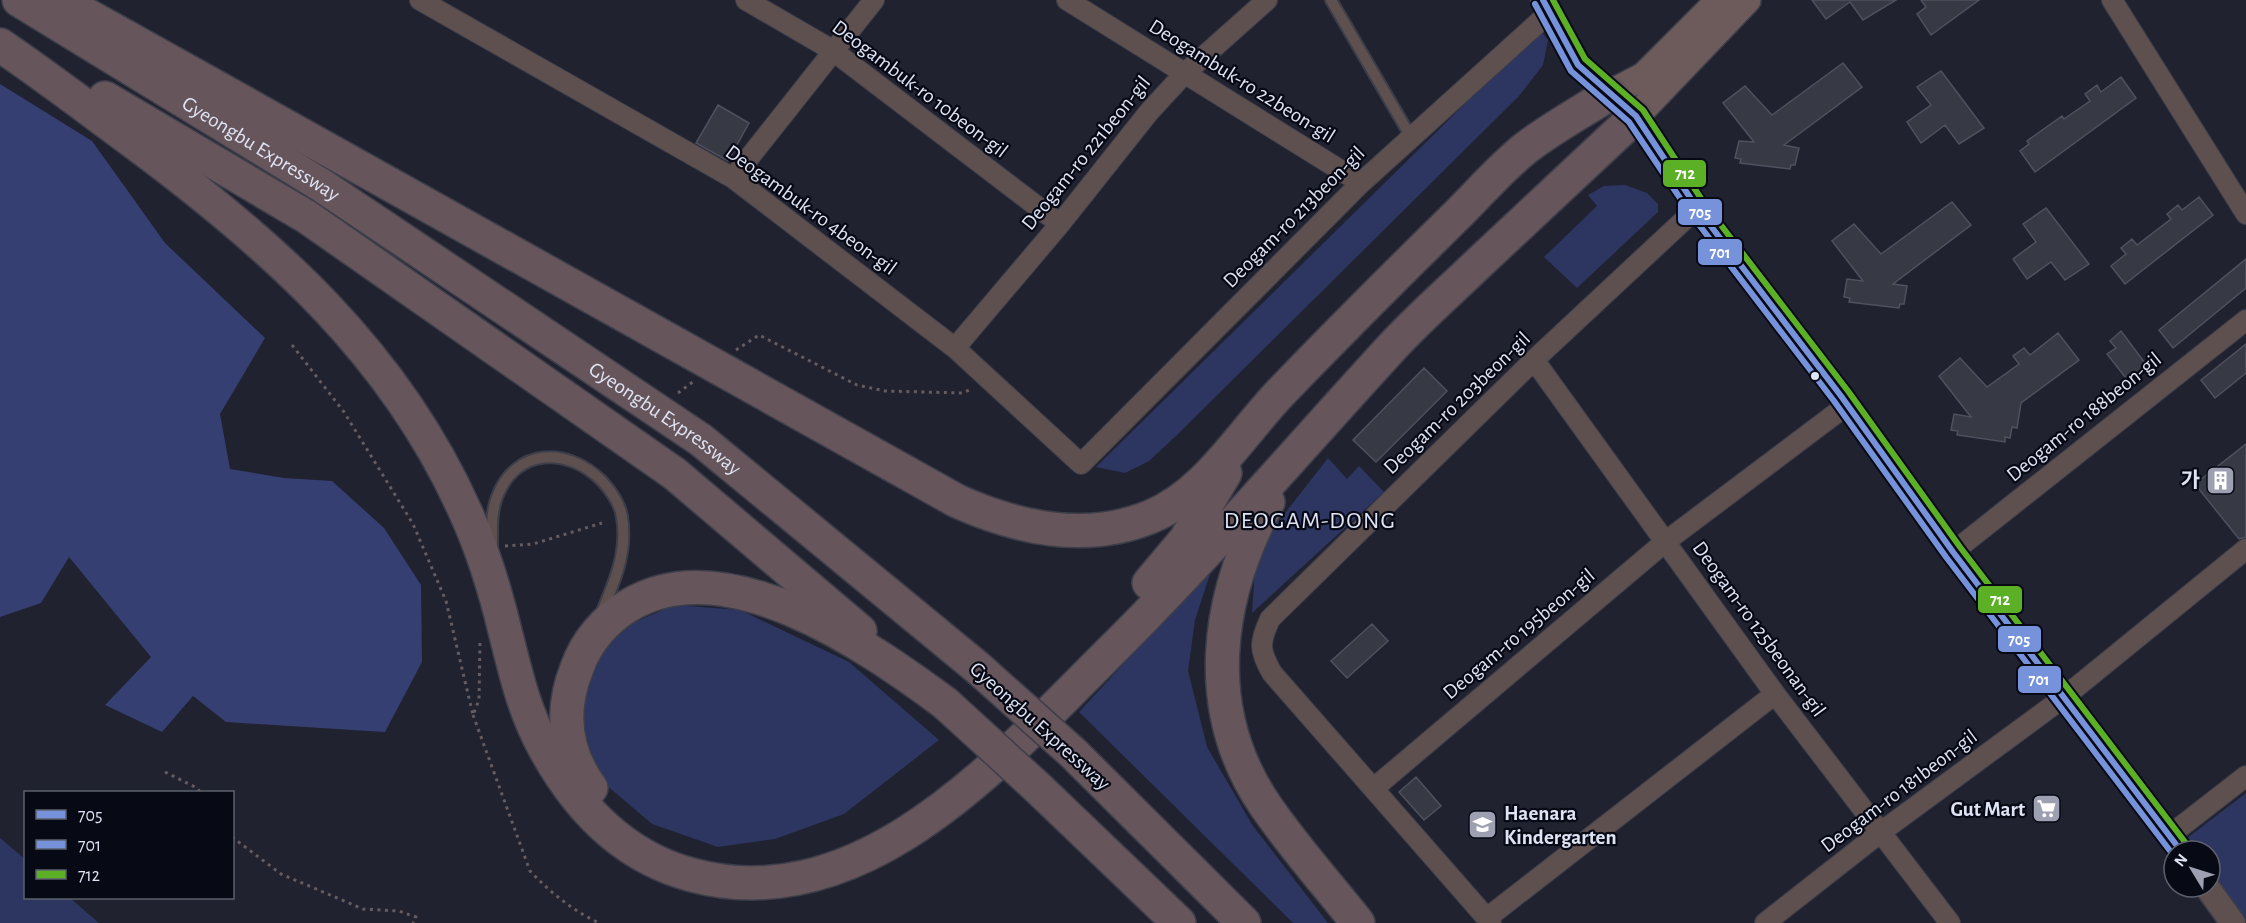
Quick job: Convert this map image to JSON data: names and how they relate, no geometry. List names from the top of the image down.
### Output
{
  "streets": {
    "highway": ["Gyeongbu Expressway"],
    "street": [
      "Deogambuk-ro 22beon-gil",
      "Deogambuk-ro 10beon-gil",
      "Deogam-ro 221beon-gil",
      "Deogambuk-ro 4beon-gil",
      "Deogam-ro 213beon-gil",
      "Deogam-ro 203beon-gil",
      "Deogam-ro 188beon-gil",
      "Deogam-ro 125beonan-gil",
      "Deogam-ro 195beon-gil",
      "Deogam-ro 181beon-gil"
    ]
  },
  "crossings": [
    ["Deogambuk-ro 22beon-gil", "Deogam-ro 221beon-gil"],
    ["Deogambuk-ro 22beon-gil", "Deogam-ro 213beon-gil"],
    ["Deogambuk-ro 10beon-gil", "Deogam-ro 221beon-gil"],
    ["Deogam-ro 221beon-gil", "Deogambuk-ro 4beon-gil"],
    ["Deogambuk-ro 4beon-gil", "Deogam-ro 213beon-gil"],
    ["Deogam-ro 203beon-gil", "Deogam-ro 125beonan-gil"],
    ["Deogam-ro 203beon-gil", "Deogam-ro 195beon-gil"],
    ["Deogam-ro 125beonan-gil", "Deogam-ro 195beon-gil"],
    ["Deogam-ro 125beonan-gil", "Deogam-ro 181beon-gil"]
  ],
  "districts": ["DEOGAM-DONG"],
  "places": {
    "building": ["가"],
    "supermarket": ["Gut Mart"],
    "school or university": ["Haenara Kindergarten"]
  },
  "lines": ["transit line 705", "transit line 712", "transit line 701"],
  "legend": ["705", "701", "712"],
  "north": "top left"
}
